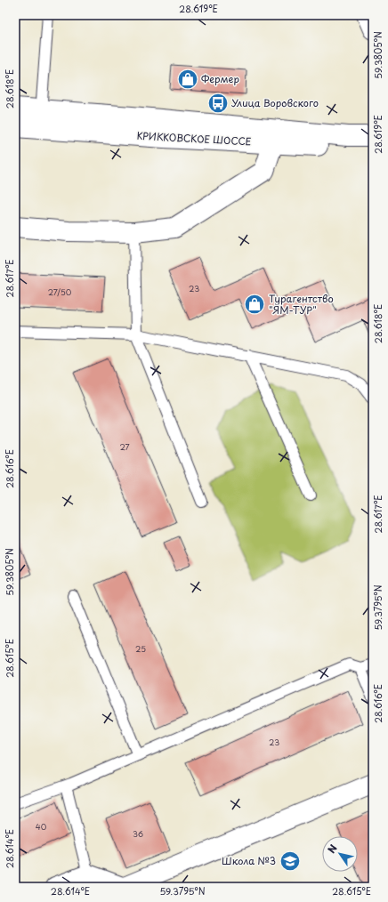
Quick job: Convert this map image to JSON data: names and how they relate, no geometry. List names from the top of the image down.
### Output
{
  "streets": {
    "main road": ["КРИККОВСКОЕ ШОССЕ"]
  },
  "places": {
    "shop": ["Фермер", "Турагентство \"ЯМ-ТУР\""],
    "bus stop": ["Улица Воровского"],
    "school or university": ["Школа №3"]
  },
  "house_numbers": [
    "23",
    "27/50",
    "27",
    "25",
    "23",
    "40",
    "36"
  ],
  "north": "top left",
  "coordinates": [
    "28.619°E",
    "59.3805°N",
    "28.618°E",
    "28.617°E",
    "28.616°E",
    "59.3795°N",
    "28.615°E",
    "28.614°E"
  ]
}
